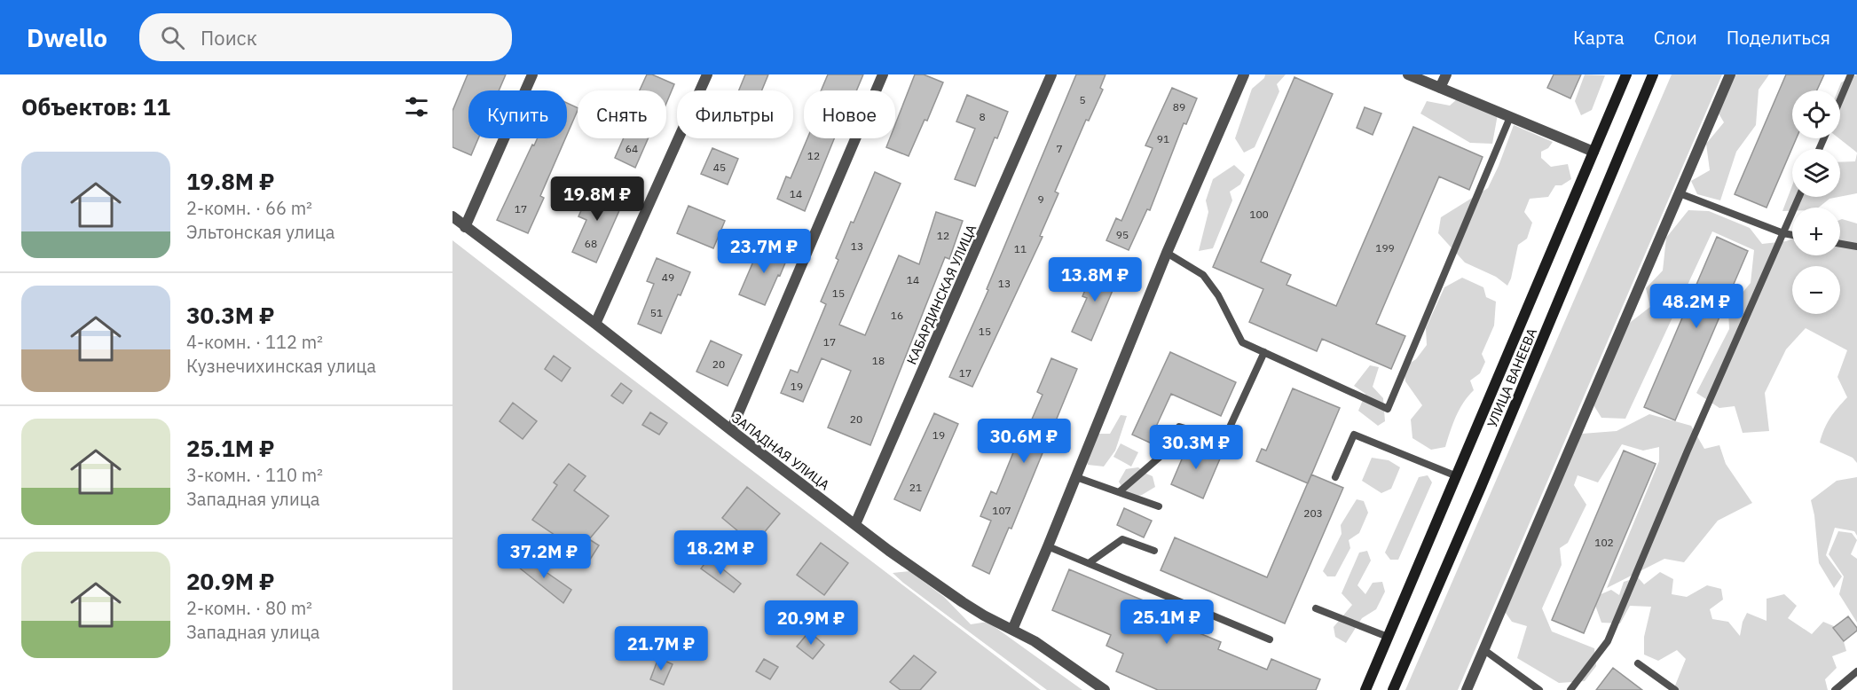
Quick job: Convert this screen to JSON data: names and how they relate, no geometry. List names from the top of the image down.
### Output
{
  "streets": {
    "main road": ["УЛИЦА ВАНЕЕВА"],
    "street": ["КАБАРДИНСКАЯ УЛИЦА", "ЗАПАДНАЯ УЛИЦА"]
  },
  "crossings": [
    ["КАБАРДИНСКАЯ УЛИЦА", "ЗАПАДНАЯ УЛИЦА"]
  ],
  "house_numbers": [
    "5",
    "89",
    "8",
    "91",
    "64",
    "7",
    "12",
    "45",
    "14",
    "9",
    "17",
    "100",
    "95",
    "12",
    "68",
    "13",
    "199",
    "11",
    "49",
    "14",
    "13",
    "15",
    "51",
    "16",
    "15",
    "17",
    "18",
    "20",
    "17",
    "19",
    "20",
    "19",
    "21",
    "107",
    "203",
    "102"
  ],
  "page": {
    "header": "Dwello",
    "search": "Поиск",
    "nav": ["Карта", "Слои", "Поделиться"],
    "heading": "Объектов: 11",
    "map_buttons": ["+", "−"],
    "chip": [
      "Купить",
      "Снять",
      "Фильтры",
      "Новое"
    ],
    "list": [
      {
        "name": "19.8M ₽",
        "note": "2-комн. · 66 m² · Эльтонская улица"
      },
      {
        "name": "30.3M ₽",
        "note": "4-комн. · 112 m² · Кузнечихинская улица"
      },
      {
        "name": "25.1M ₽",
        "note": "3-комн. · 110 m² · Западная улица"
      },
      {
        "name": "20.9M ₽",
        "note": "2-комн. · 80 m² · Западная улица"
      }
    ],
    "price": [
      "19.8M ₽",
      "23.7M ₽",
      "13.8M ₽",
      "48.2M ₽",
      "30.6M ₽",
      "30.3M ₽",
      "18.2M ₽",
      "37.2M ₽",
      "25.1M ₽",
      "20.9M ₽",
      "21.7M ₽"
    ]
  }
}
